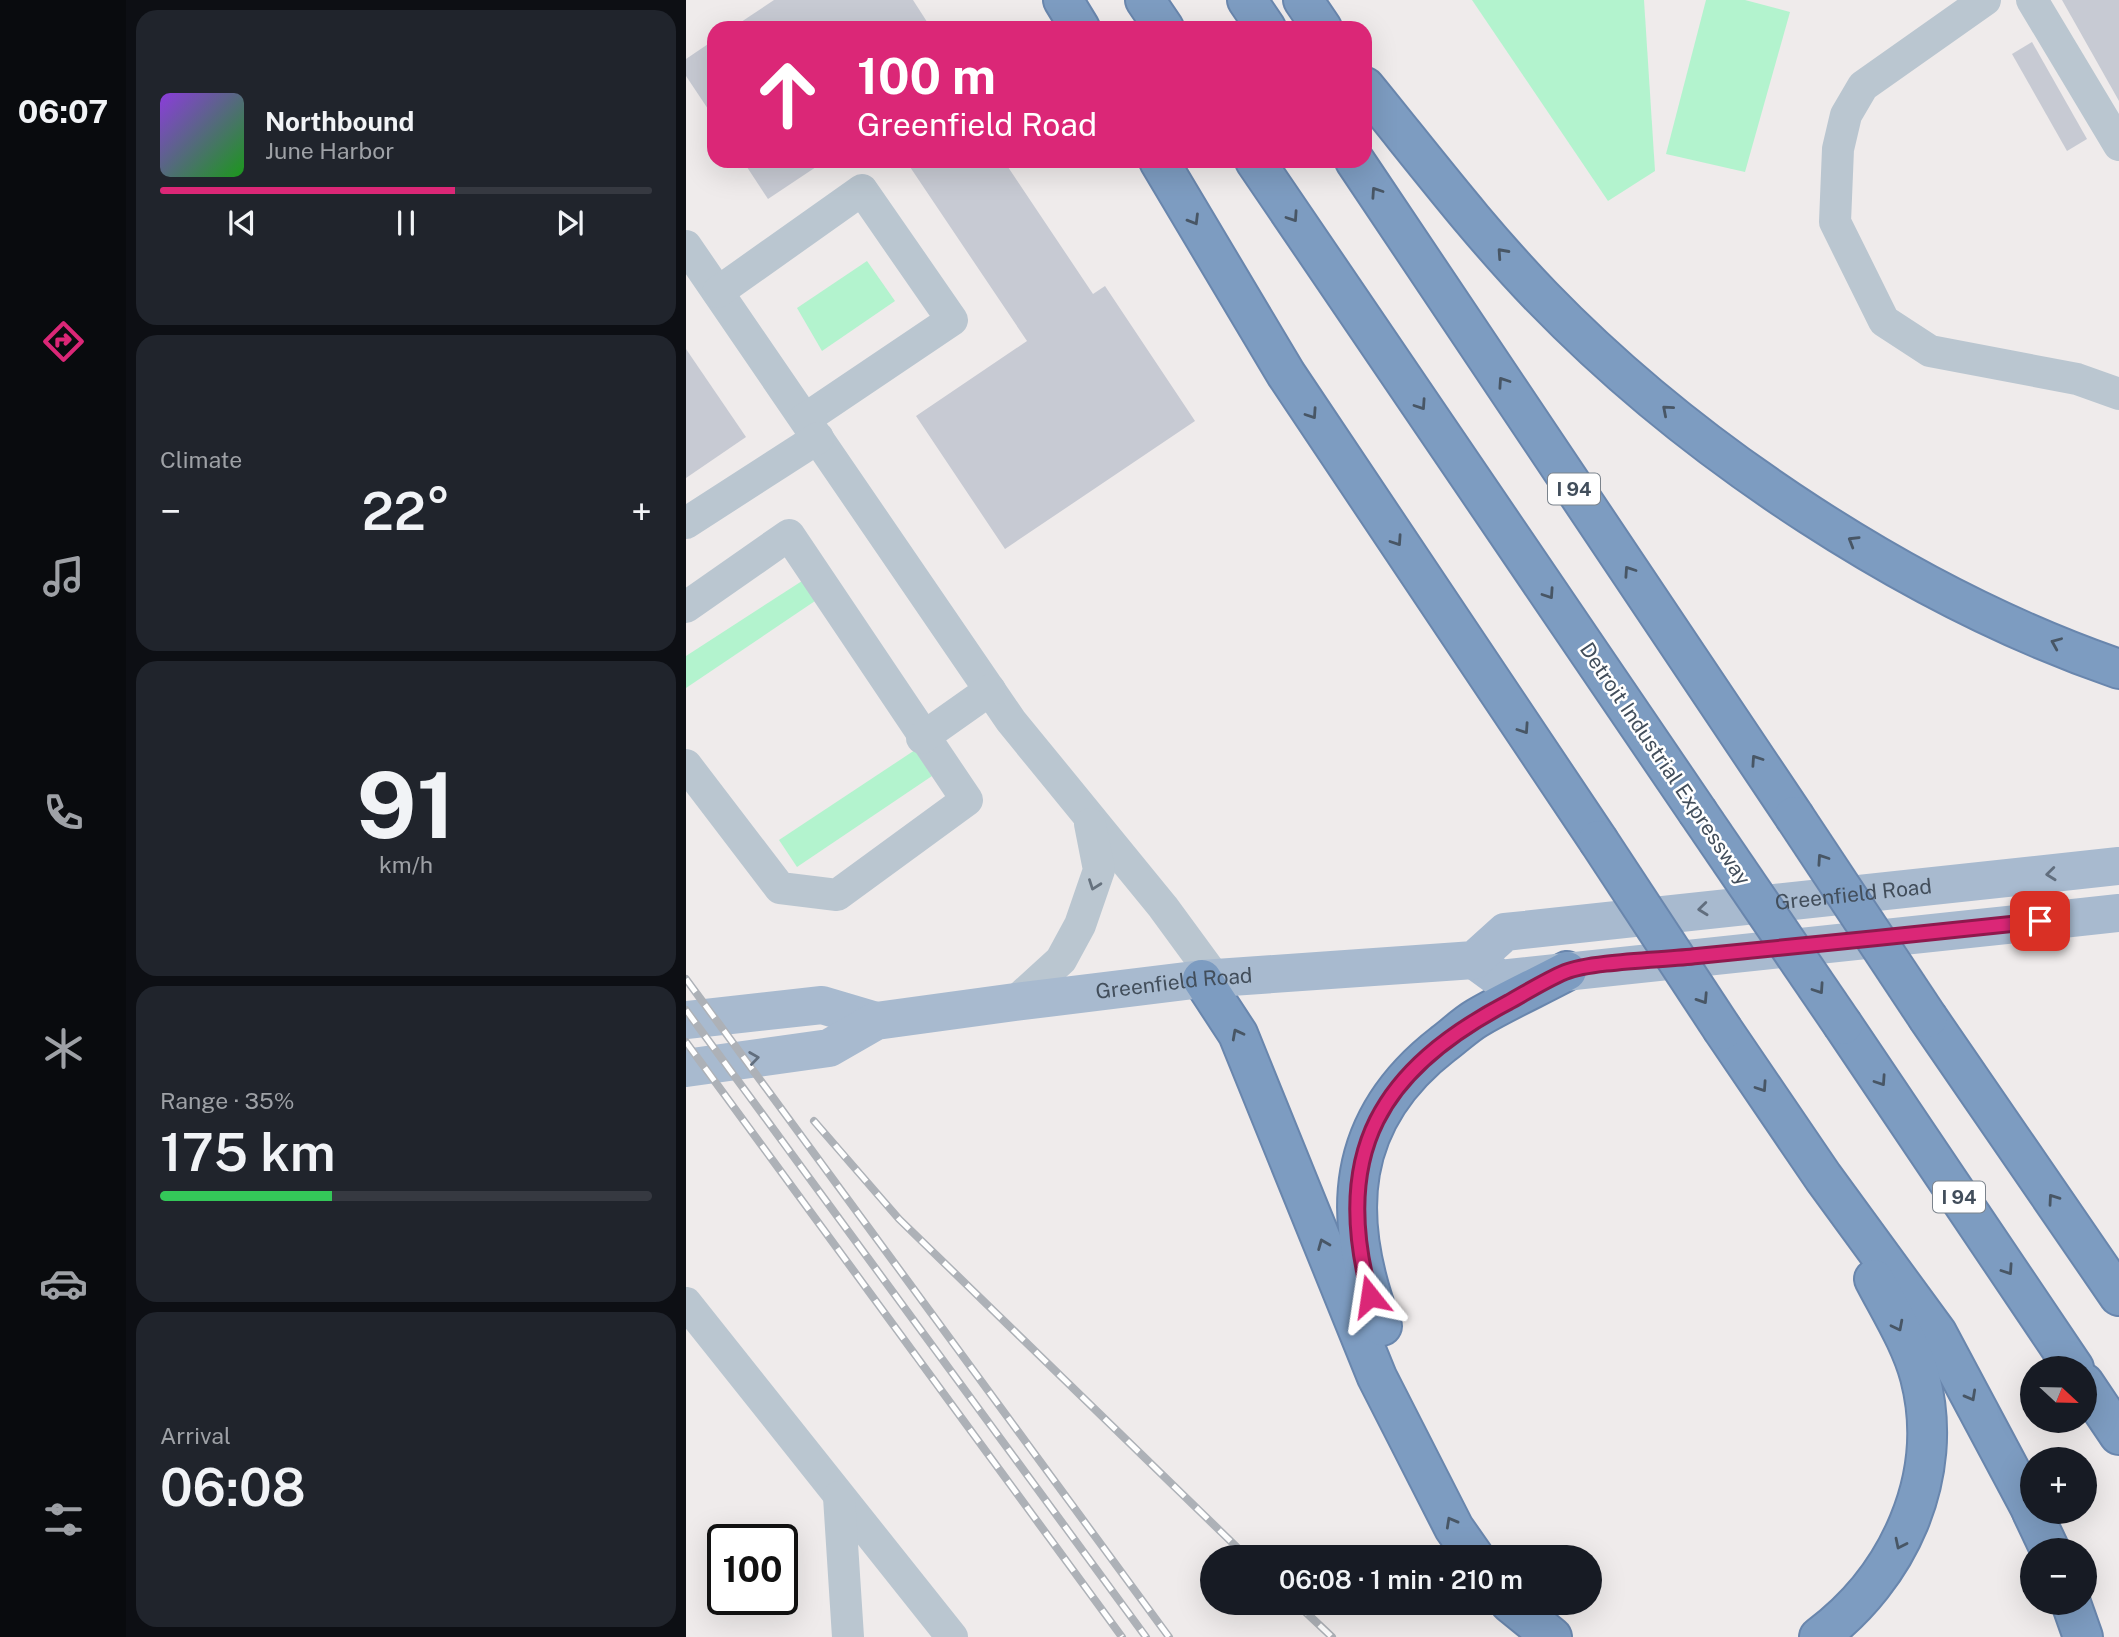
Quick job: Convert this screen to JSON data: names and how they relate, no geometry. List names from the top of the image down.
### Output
{
  "streets": {
    "highway": ["I 94", "Detroit Industrial Expressway"],
    "main road": ["Greenfield Road"]
  },
  "north": "right",
  "page": {
    "tabs": "06:07",
    "turn": ["100 m", "Greenfield Road"],
    "song": ["Northbound", "June Harbor"],
    "tile": [
      "Climate",
      ["91", "km/h"],
      ["Range · 35%", "175 km"],
      ["Arrival", "06:08"]
    ],
    "heat": ["−", "22°", "+"],
    "map_buttons": ["+", "−"],
    "limit": "100",
    "trip": "06:08 · 1 min · 210 m"
  }
}
